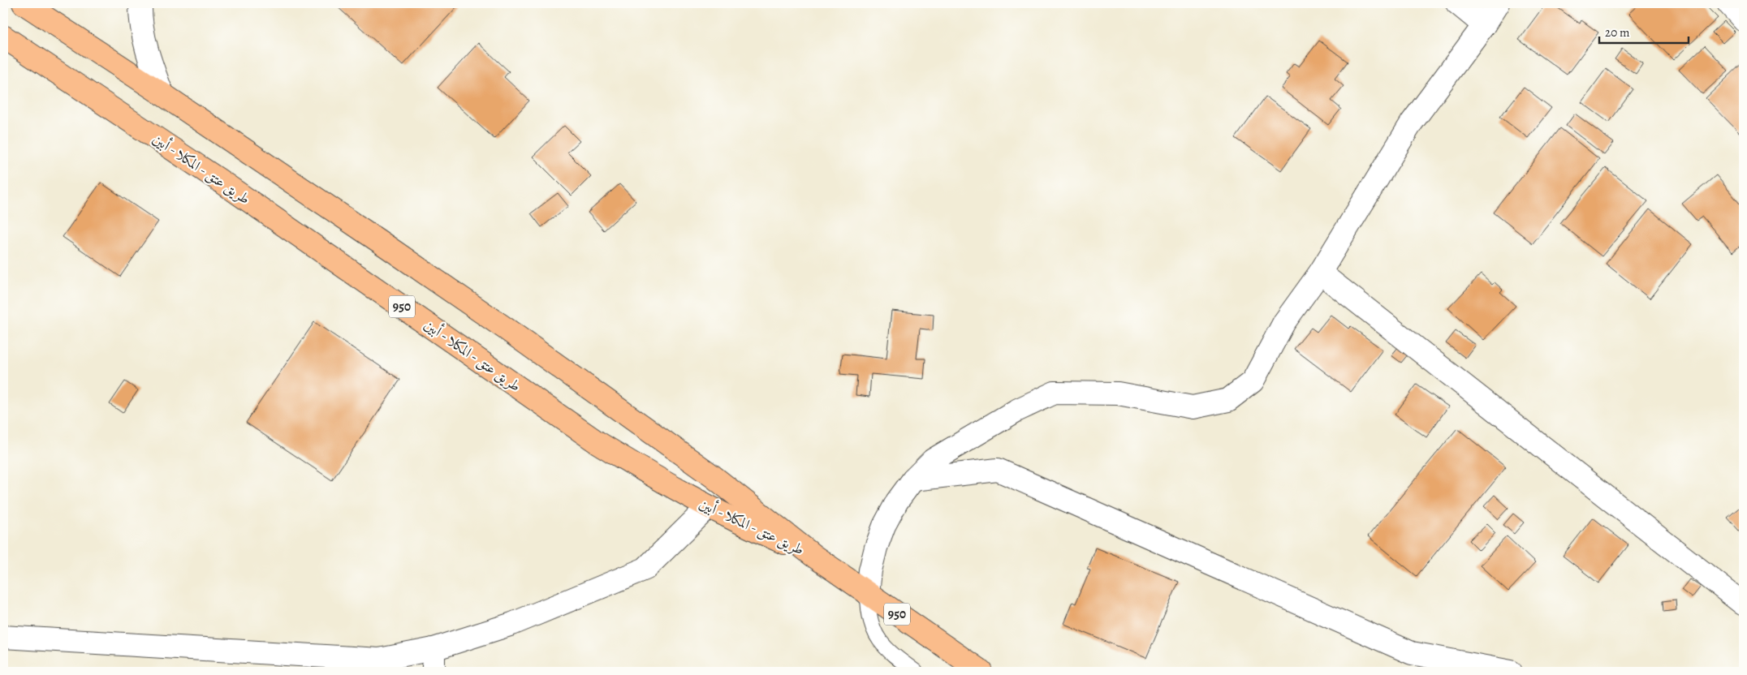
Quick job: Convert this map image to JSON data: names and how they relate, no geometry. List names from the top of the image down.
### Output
{
  "streets": {
    "main road": ["طريق عتق - المكلا - أبين", "950"]
  },
  "scale_bar": "20 m"
}
